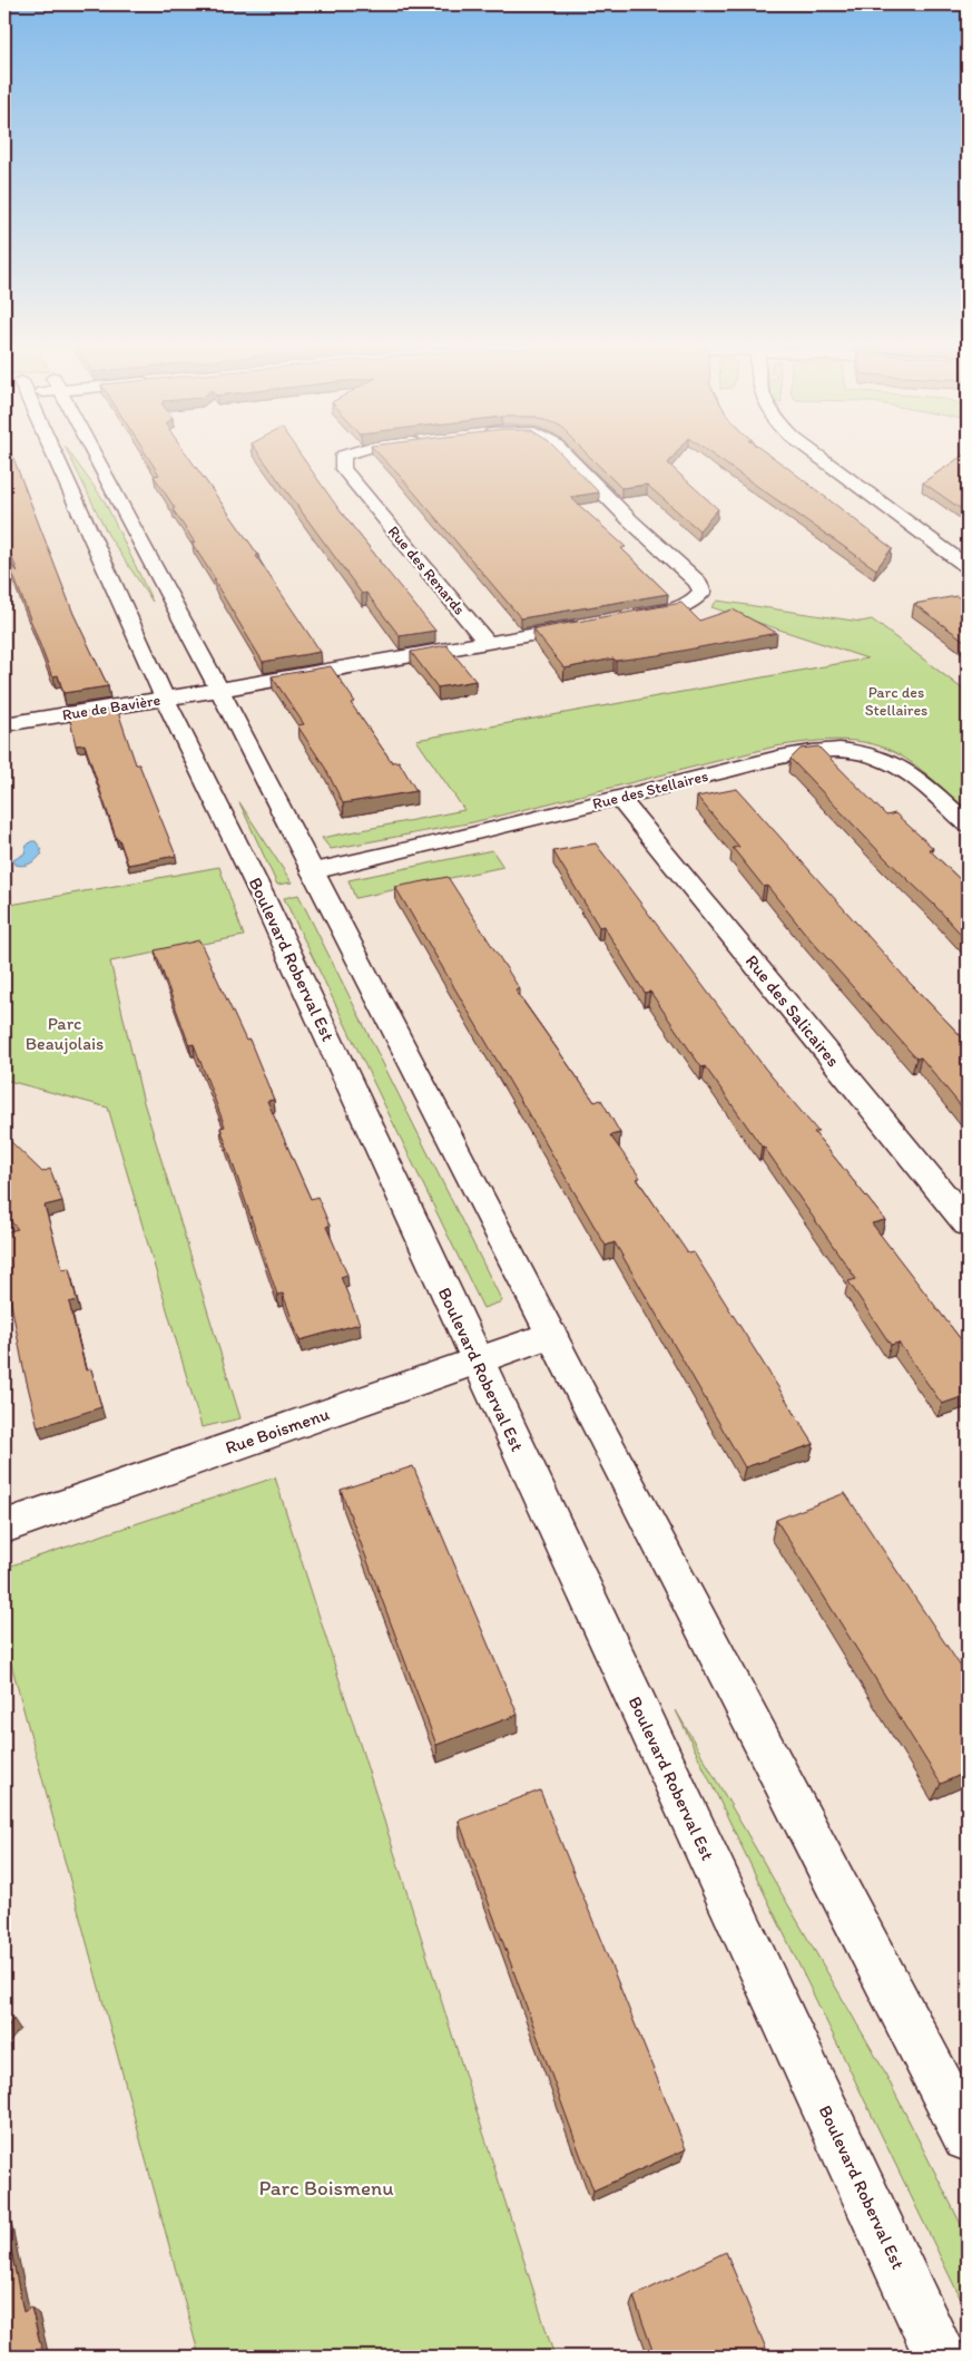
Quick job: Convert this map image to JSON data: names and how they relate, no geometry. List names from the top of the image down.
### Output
{
  "streets": {
    "street": [
      "Rue des Renards",
      "Rue de Bavière",
      "Rue des Stellaires",
      "Boulevard Roberval Est",
      "Rue des Salicaires",
      "Rue Boismenu"
    ]
  },
  "crossings": [
    ["Rue de Bavière", "Boulevard Roberval Est"],
    ["Rue des Stellaires", "Rue des Salicaires"],
    ["Boulevard Roberval Est", "Rue Boismenu"]
  ],
  "parks": ["Parc des Stellaires", "Parc Beaujolais", "Parc Boismenu"]
}
